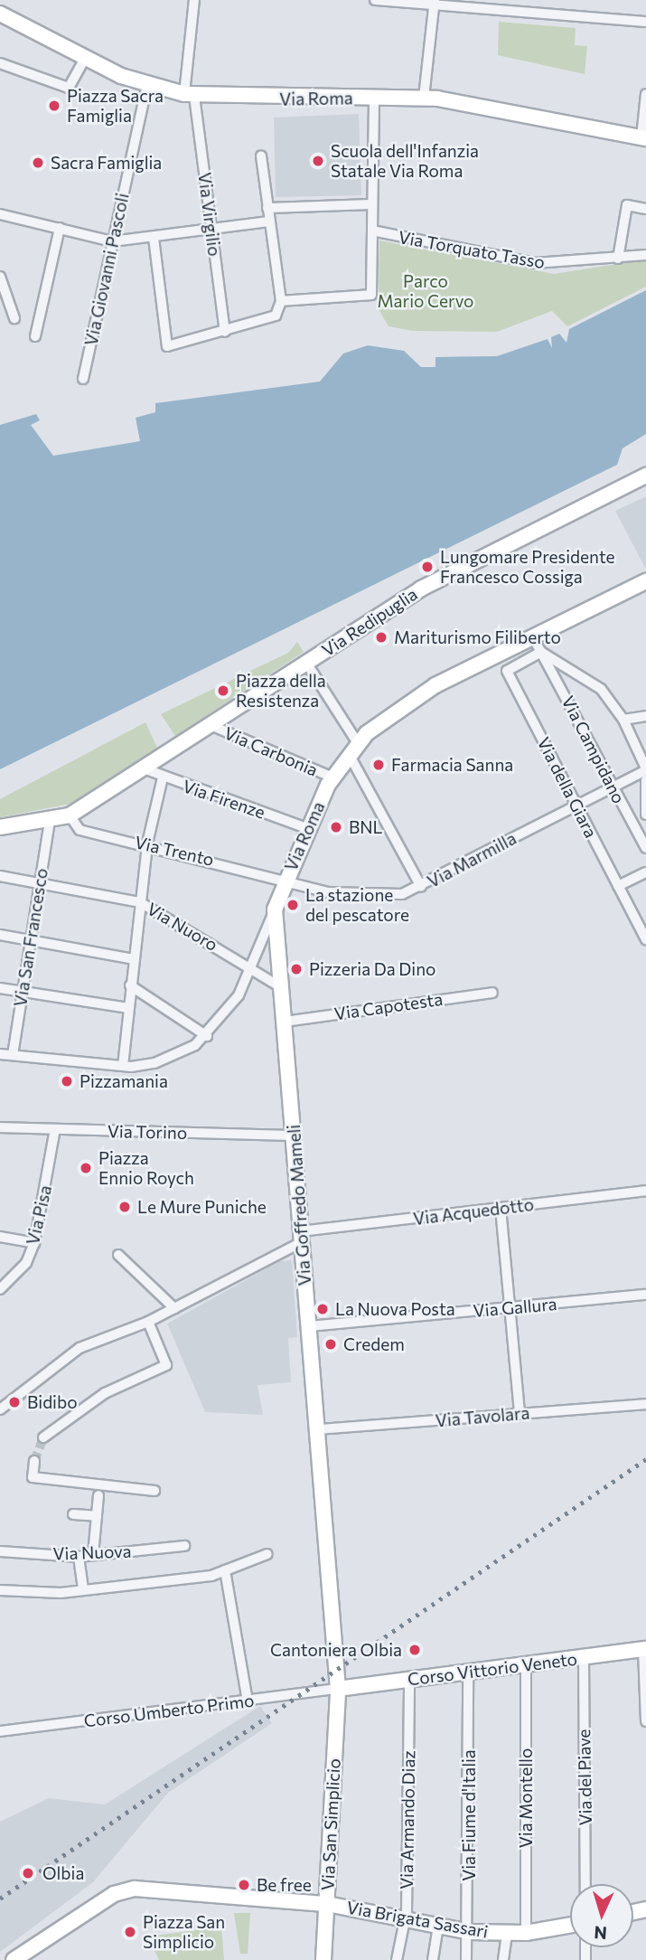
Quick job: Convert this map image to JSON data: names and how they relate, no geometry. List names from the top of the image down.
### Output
{
  "streets": {
    "main road": [
      "Via Roma",
      "Via Redipuglia",
      "Via Goffredo Mameli",
      "Corso Vittorio Veneto",
      "Via San Simplicio",
      "Via Brigata Sassari"
    ],
    "street": [
      "Via Virgilio",
      "Via Torquato Tasso",
      "Via Giovanni Pascoli",
      "Via Campidano",
      "Via Carbonia",
      "Via della Giara",
      "Via Firenze",
      "Via Trento",
      "Via Marmilla",
      "Via Nuoro",
      "Via San Francesco",
      "Via Capotesta",
      "Via Torino",
      "Via Acquedotto",
      "Via Pisa",
      "Via Gallura",
      "Via Tavolara",
      "Via Nuova",
      "Corso Umberto Primo",
      "Via del Piave",
      "Via Montello",
      "Via Fiume d'Italia",
      "Via Armando Diaz"
    ]
  },
  "crossings": [
    ["Via Roma", "Via Virgilio"],
    ["Via Roma", "Via Giovanni Pascoli"],
    ["Via Roma", "Via Campidano"],
    ["Via Roma", "Via Carbonia"],
    ["Via Roma", "Via Firenze"],
    ["Via Roma", "Via Trento"],
    ["Via Roma", "Via Marmilla"],
    ["Via Roma", "Via Nuoro"],
    ["Via Roma", "Via San Francesco"],
    ["Via Roma", "Via Goffredo Mameli"],
    ["Via Redipuglia", "Via Carbonia"],
    ["Via Redipuglia", "Via Firenze"],
    ["Via Redipuglia", "Via Trento"],
    ["Via Redipuglia", "Via San Francesco"],
    ["Via Campidano", "Via della Giara"],
    ["Via Campidano", "Via Marmilla"],
    ["Via della Giara", "Via Marmilla"],
    ["Via Trento", "Via Marmilla"],
    ["Via Nuoro", "Via San Francesco"],
    ["Via Nuoro", "Via Goffredo Mameli"],
    ["Via Capotesta", "Via Goffredo Mameli"],
    ["Via Torino", "Via Goffredo Mameli"],
    ["Via Torino", "Via Pisa"],
    ["Via Goffredo Mameli", "Via Acquedotto"],
    ["Via Goffredo Mameli", "Via Gallura"],
    ["Via Goffredo Mameli", "Via Tavolara"],
    ["Via Goffredo Mameli", "Corso Vittorio Veneto"],
    ["Via Goffredo Mameli", "Corso Umberto Primo"],
    ["Via Goffredo Mameli", "Via San Simplicio"],
    ["Corso Vittorio Veneto", "Corso Umberto Primo"],
    ["Corso Vittorio Veneto", "Via del Piave"],
    ["Corso Vittorio Veneto", "Via Montello"],
    ["Corso Vittorio Veneto", "Via Fiume d'Italia"],
    ["Corso Vittorio Veneto", "Via Armando Diaz"],
    ["Corso Vittorio Veneto", "Via San Simplicio"],
    ["Corso Umberto Primo", "Via San Simplicio"],
    ["Via Montello", "Via Brigata Sassari"],
    ["Via Fiume d'Italia", "Via Brigata Sassari"],
    ["Via Armando Diaz", "Via Brigata Sassari"],
    ["Via San Simplicio", "Via Brigata Sassari"]
  ],
  "parks": ["Parco Mario Cervo"],
  "places": [
    "Piazza Sacra Famiglia",
    "Scuola dell'Infanzia Statale Via Roma",
    "Sacra Famiglia",
    "Lungomare Presidente Francesco Cossiga",
    "Mariturismo Filiberto",
    "Piazza della Resistenza",
    "Farmacia Sanna",
    "BNL",
    "La stazione del pescatore",
    "Pizzeria Da Dino",
    "Pizzamania",
    "Piazza Ennio Roych",
    "Le Mure Puniche",
    "La Nuova Posta",
    "Credem",
    "Bidibo",
    "Cantoniera Olbia",
    "Olbia",
    "Be free",
    "Piazza San Simplicio"
  ],
  "north": "bottom"
}
